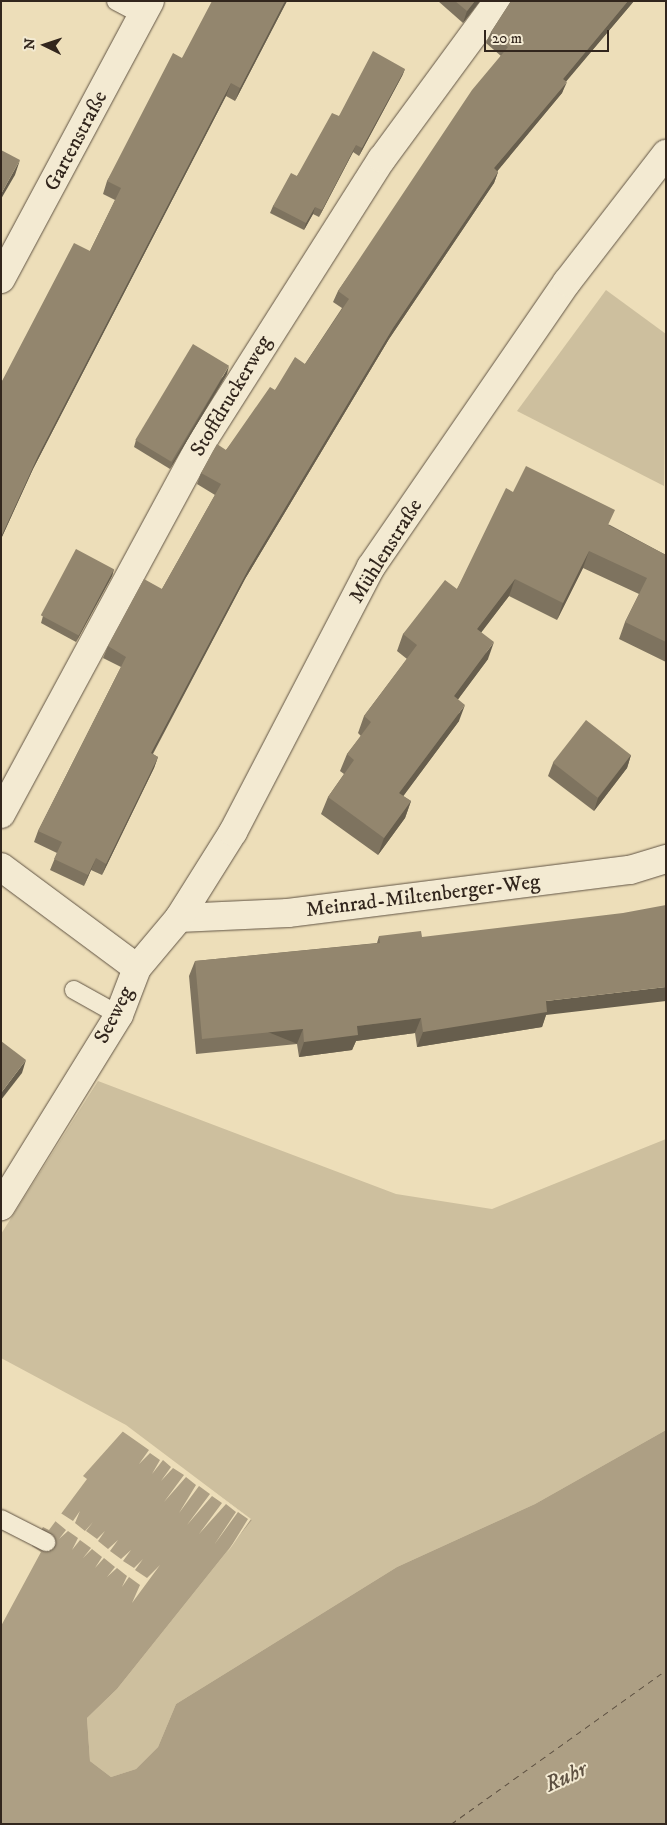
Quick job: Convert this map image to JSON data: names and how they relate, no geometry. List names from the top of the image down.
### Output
{
  "streets": {
    "street": [
      "Gartenstraße",
      "Stoffdruckerweg",
      "Mühlenstraße",
      "Meinrad-Miltenberger-Weg",
      "Seeweg"
    ]
  },
  "crossings": [
    ["Mühlenstraße", "Meinrad-Miltenberger-Weg"],
    ["Mühlenstraße", "Seeweg"]
  ],
  "water": ["Ruhr"],
  "scale_bar": "20 m",
  "north": "left"
}
